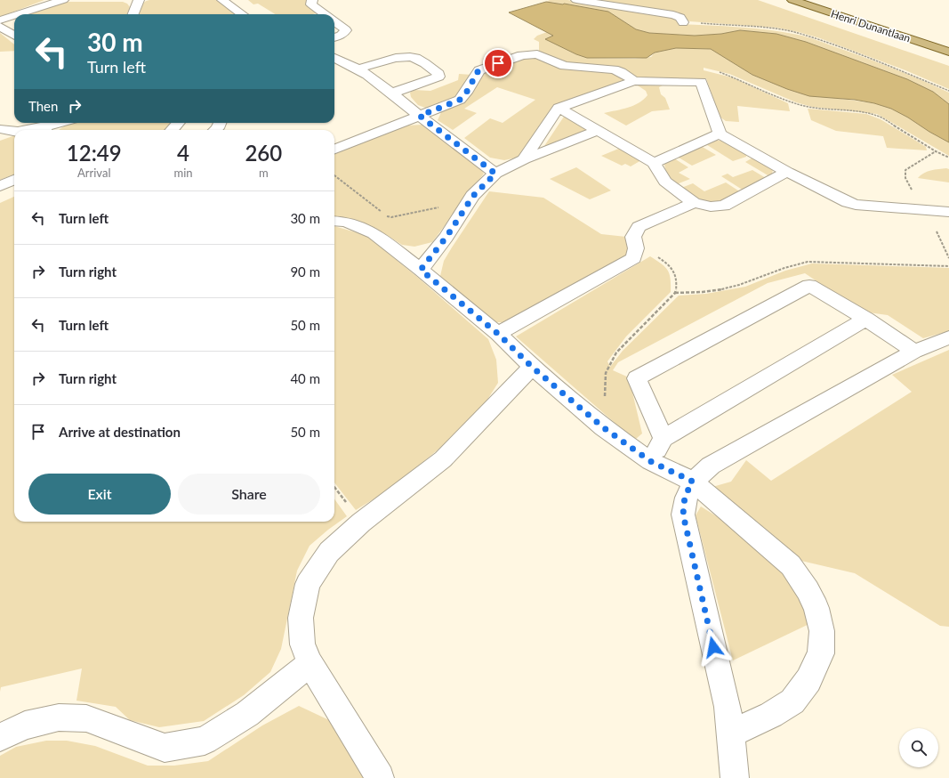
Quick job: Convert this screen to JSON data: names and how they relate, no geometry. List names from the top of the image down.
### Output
{
  "streets": {
    "main road": ["Henri Dunantlaan"]
  },
  "page": {
    "turn": ["30 m", "Turn left"],
    "then": "Then",
    "eta": [
      "12:49",
      "Arrival",
      "4",
      "min",
      "260",
      "m"
    ],
    "list": [
      {
        "name": "Turn left",
        "value": "30 m"
      },
      {
        "name": "Turn right",
        "value": "90 m"
      },
      {
        "name": "Turn left",
        "value": "50 m"
      },
      {
        "name": "Turn right",
        "value": "40 m"
      },
      {
        "name": "Arrive at destination",
        "value": "50 m"
      }
    ],
    "buttons": ["Exit", "Share"]
  }
}
